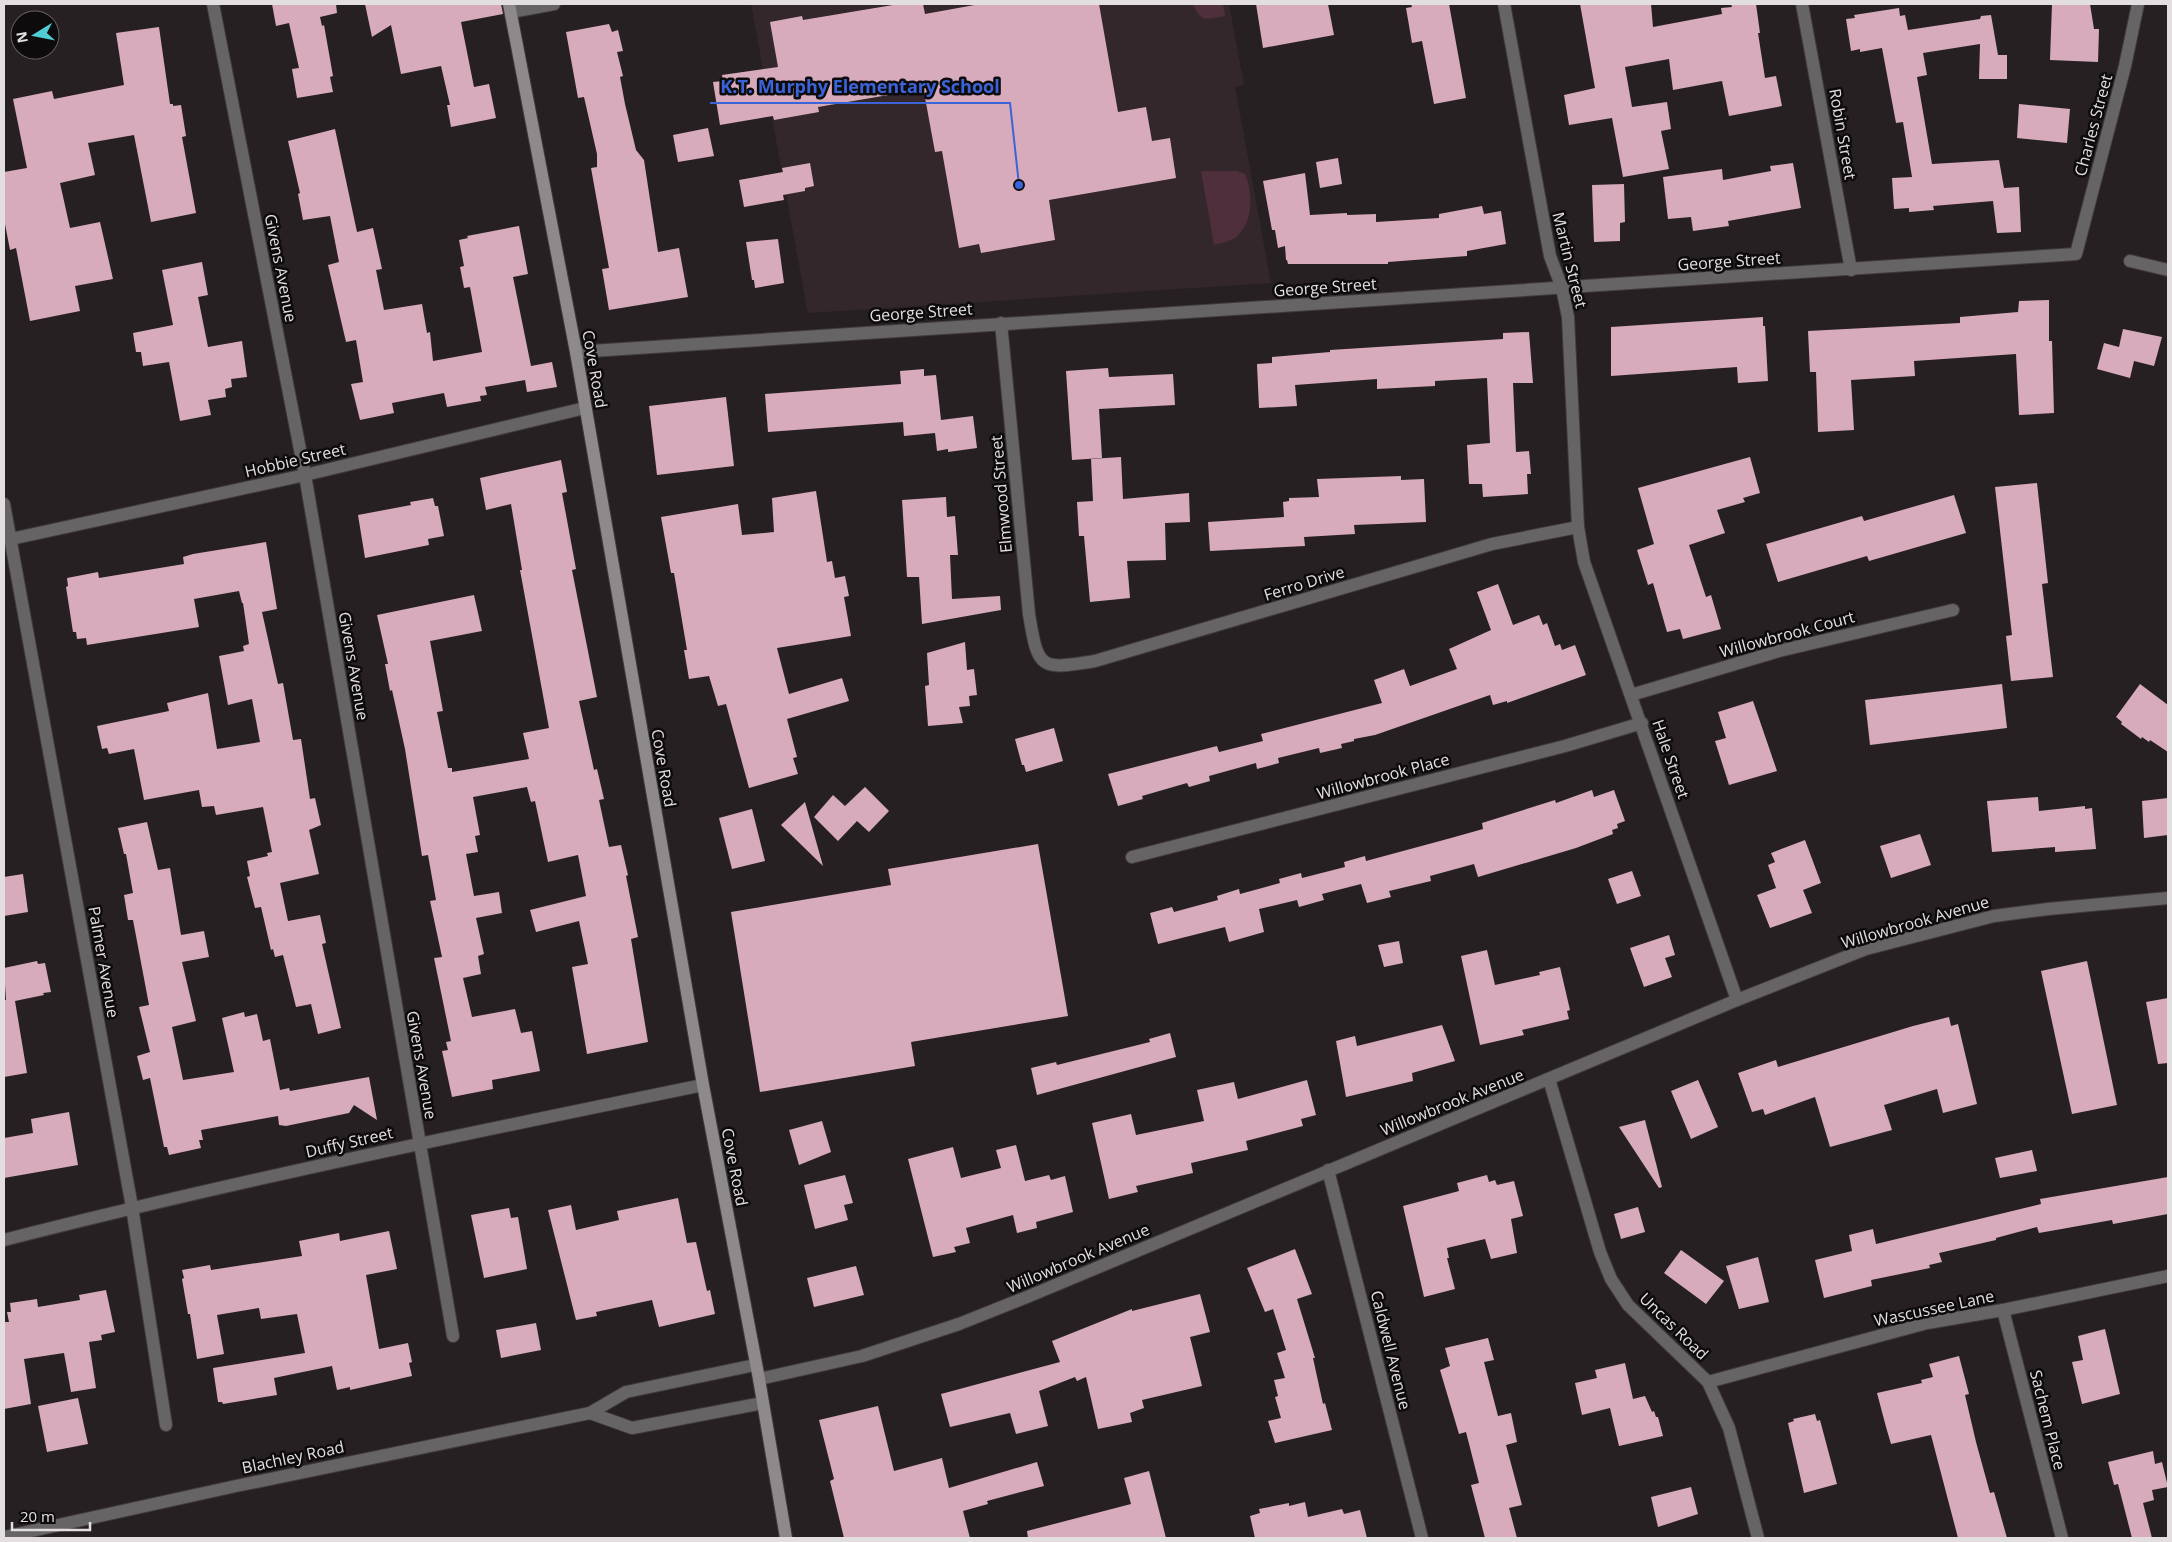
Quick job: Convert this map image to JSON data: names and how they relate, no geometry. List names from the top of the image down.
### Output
{
  "streets": {
    "main road": ["Cove Road"],
    "street": [
      "Charles Street",
      "Robin Street",
      "Martin Street",
      "George Street",
      "Givens Avenue",
      "Hobbie Street",
      "Elmwood Street",
      "Ferro Drive",
      "Willowbrook Court",
      "Hale Street",
      "Willowbrook Place",
      "Willowbrook Avenue",
      "Palmer Avenue",
      "Duffy Street",
      "Wascussee Lane",
      "Uncas Road",
      "Caldwell Avenue",
      "Sachem Place",
      "Blachley Road"
    ]
  },
  "crossings": [
    ["Charles Street", "George Street"],
    ["Robin Street", "George Street"],
    ["Martin Street", "George Street"],
    ["Martin Street", "Ferro Drive"],
    ["Martin Street", "Hale Street"],
    ["George Street", "Cove Road"],
    ["George Street", "Elmwood Street"],
    ["Givens Avenue", "Hobbie Street"],
    ["Givens Avenue", "Duffy Street"],
    ["Cove Road", "Hobbie Street"],
    ["Cove Road", "Willowbrook Avenue"],
    ["Cove Road", "Duffy Street"],
    ["Cove Road", "Blachley Road"],
    ["Hobbie Street", "Palmer Avenue"],
    ["Elmwood Street", "Ferro Drive"],
    ["Ferro Drive", "Hale Street"],
    ["Willowbrook Court", "Hale Street"],
    ["Hale Street", "Willowbrook Place"],
    ["Hale Street", "Willowbrook Avenue"],
    ["Willowbrook Avenue", "Uncas Road"],
    ["Willowbrook Avenue", "Caldwell Avenue"],
    ["Palmer Avenue", "Duffy Street"],
    ["Wascussee Lane", "Uncas Road"],
    ["Wascussee Lane", "Sachem Place"]
  ],
  "places": ["K.T. Murphy Elementary School"],
  "scale_bar": "20 m",
  "north": "left"
}
